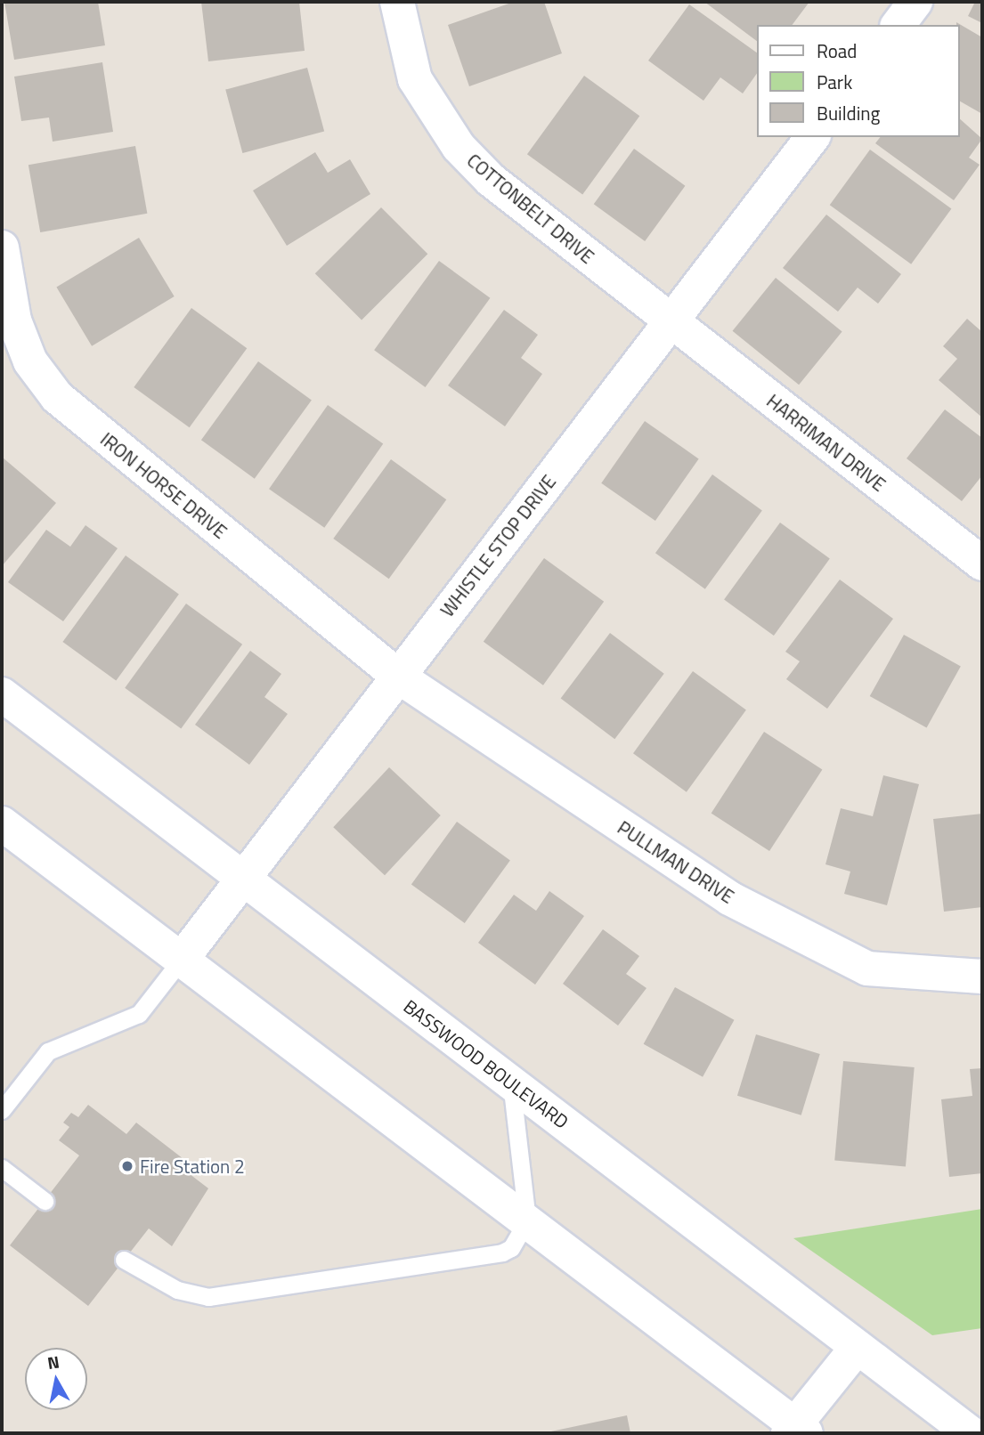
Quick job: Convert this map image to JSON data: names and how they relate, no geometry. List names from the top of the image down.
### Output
{
  "streets": {
    "street": [
      "COTTONBELT DRIVE",
      "HARRIMAN DRIVE",
      "IRON HORSE DRIVE",
      "WHISTLE STOP DRIVE",
      "PULLMAN DRIVE",
      "BASSWOOD BOULEVARD"
    ]
  },
  "crossings": [
    ["COTTONBELT DRIVE", "HARRIMAN DRIVE"],
    ["COTTONBELT DRIVE", "WHISTLE STOP DRIVE"],
    ["HARRIMAN DRIVE", "WHISTLE STOP DRIVE"],
    ["IRON HORSE DRIVE", "WHISTLE STOP DRIVE"],
    ["IRON HORSE DRIVE", "PULLMAN DRIVE"],
    ["WHISTLE STOP DRIVE", "PULLMAN DRIVE"],
    ["WHISTLE STOP DRIVE", "BASSWOOD BOULEVARD"]
  ],
  "places": ["Fire Station 2"],
  "legend": ["Road", "Park", "Building"],
  "north": "top"
}
